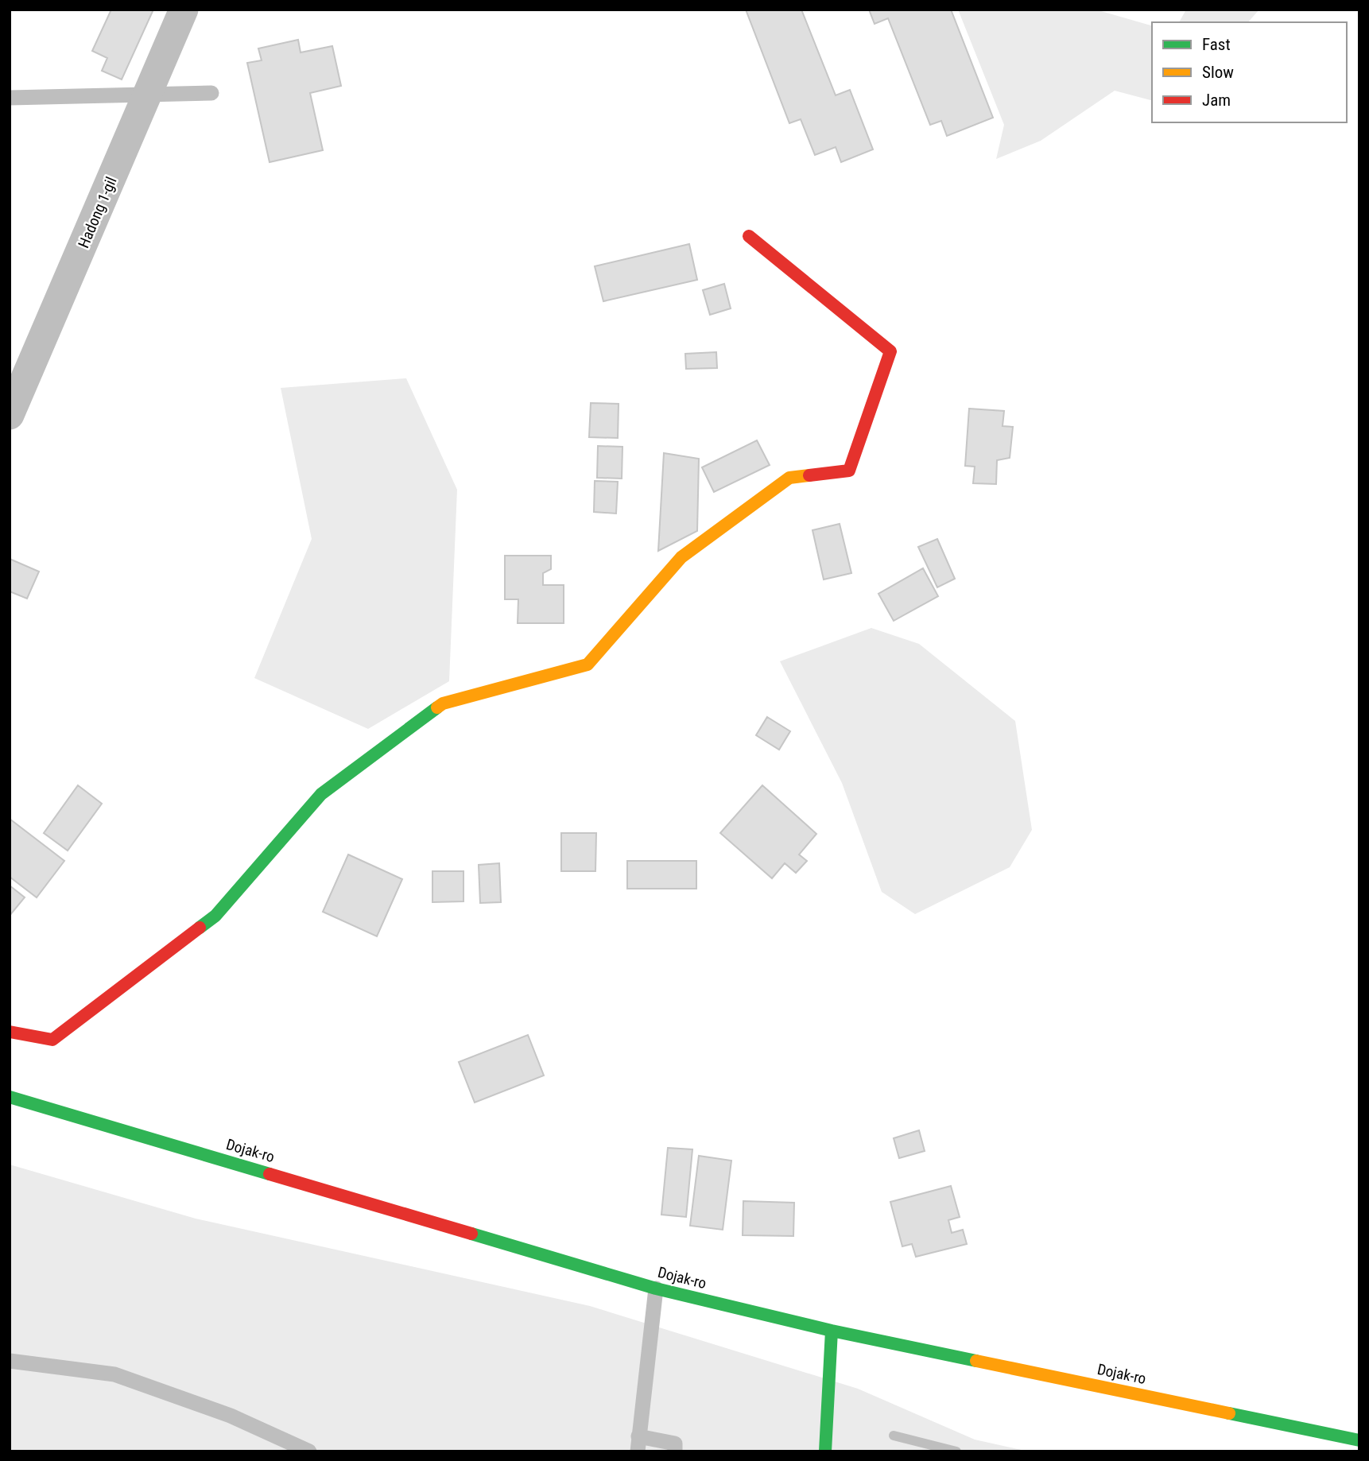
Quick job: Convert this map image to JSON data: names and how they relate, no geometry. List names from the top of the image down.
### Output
{
  "streets": {
    "street": ["Hadong 1-gil", "Dojak-ro"]
  },
  "legend": ["Fast", "Slow", "Jam"]
}
